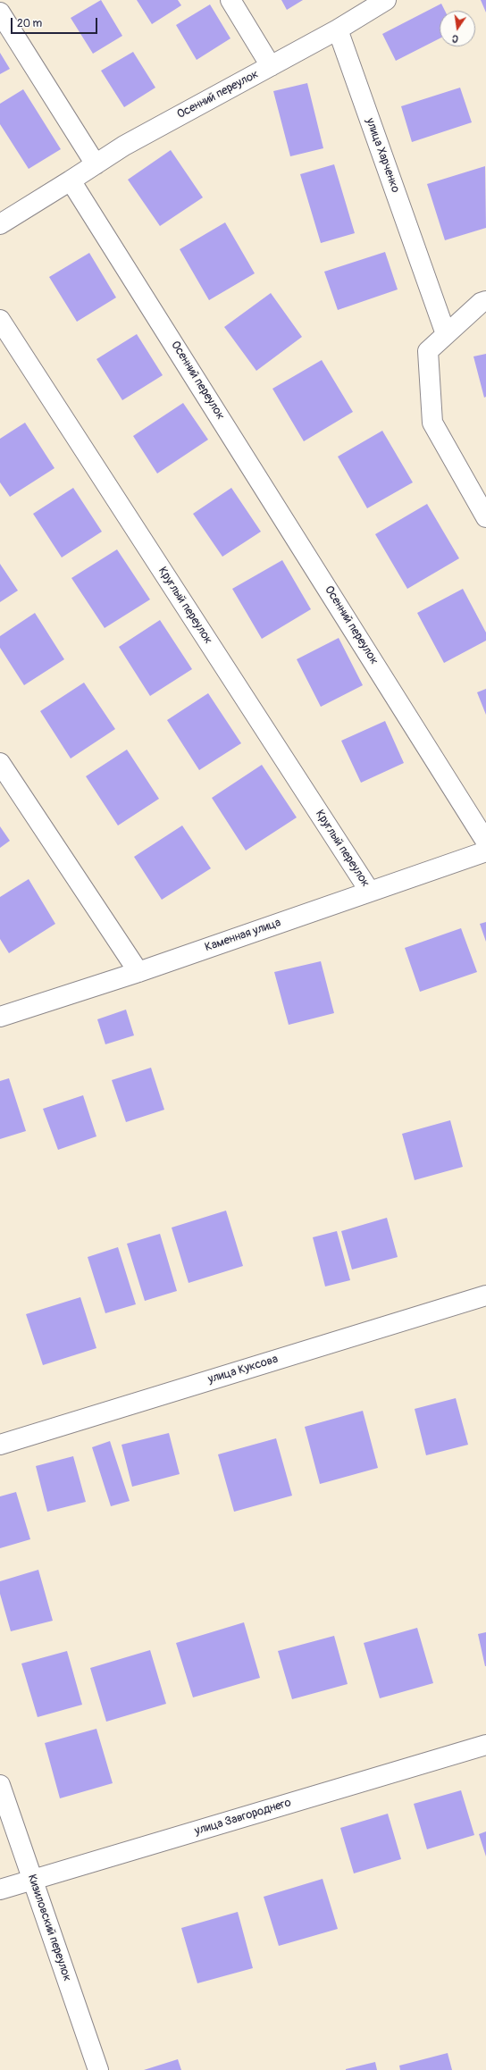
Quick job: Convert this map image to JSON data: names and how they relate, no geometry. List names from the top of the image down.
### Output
{
  "streets": {
    "street": [
      "Осенний переулок",
      "улица Харченко",
      "Круглый переулок",
      "Каменная улица",
      "улица Куксова",
      "улица Завгороднего",
      "Кизиловский переулок"
    ]
  },
  "crossings": [
    ["Осенний переулок", "улица Харченко"],
    ["Круглый переулок", "Каменная улица"],
    ["улица Завгороднего", "Кизиловский переулок"]
  ],
  "scale_bar": "20 m",
  "north": "bottom"
}
